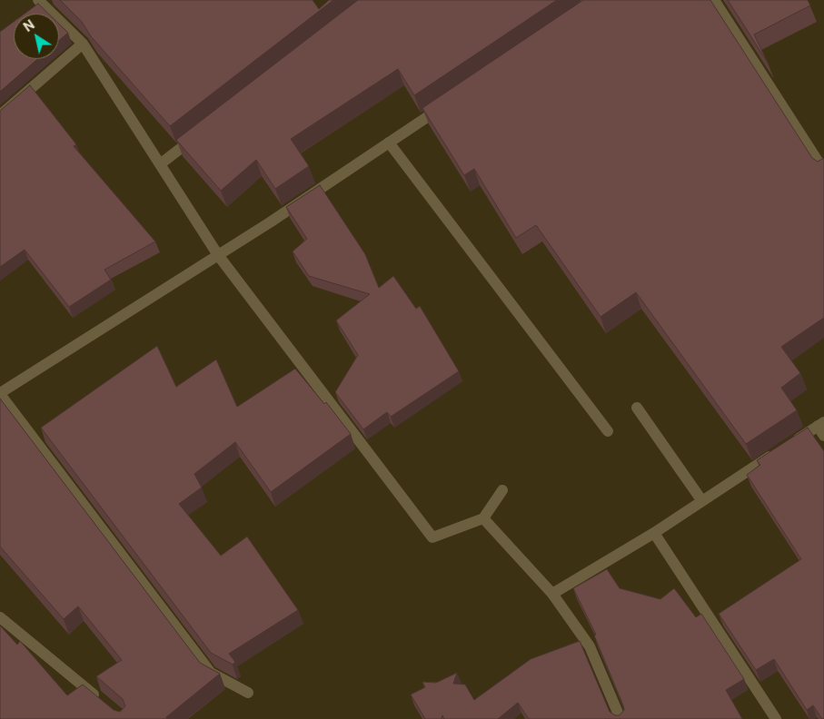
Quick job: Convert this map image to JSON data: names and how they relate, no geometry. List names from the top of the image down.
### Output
{
  "north": "top left"
}
